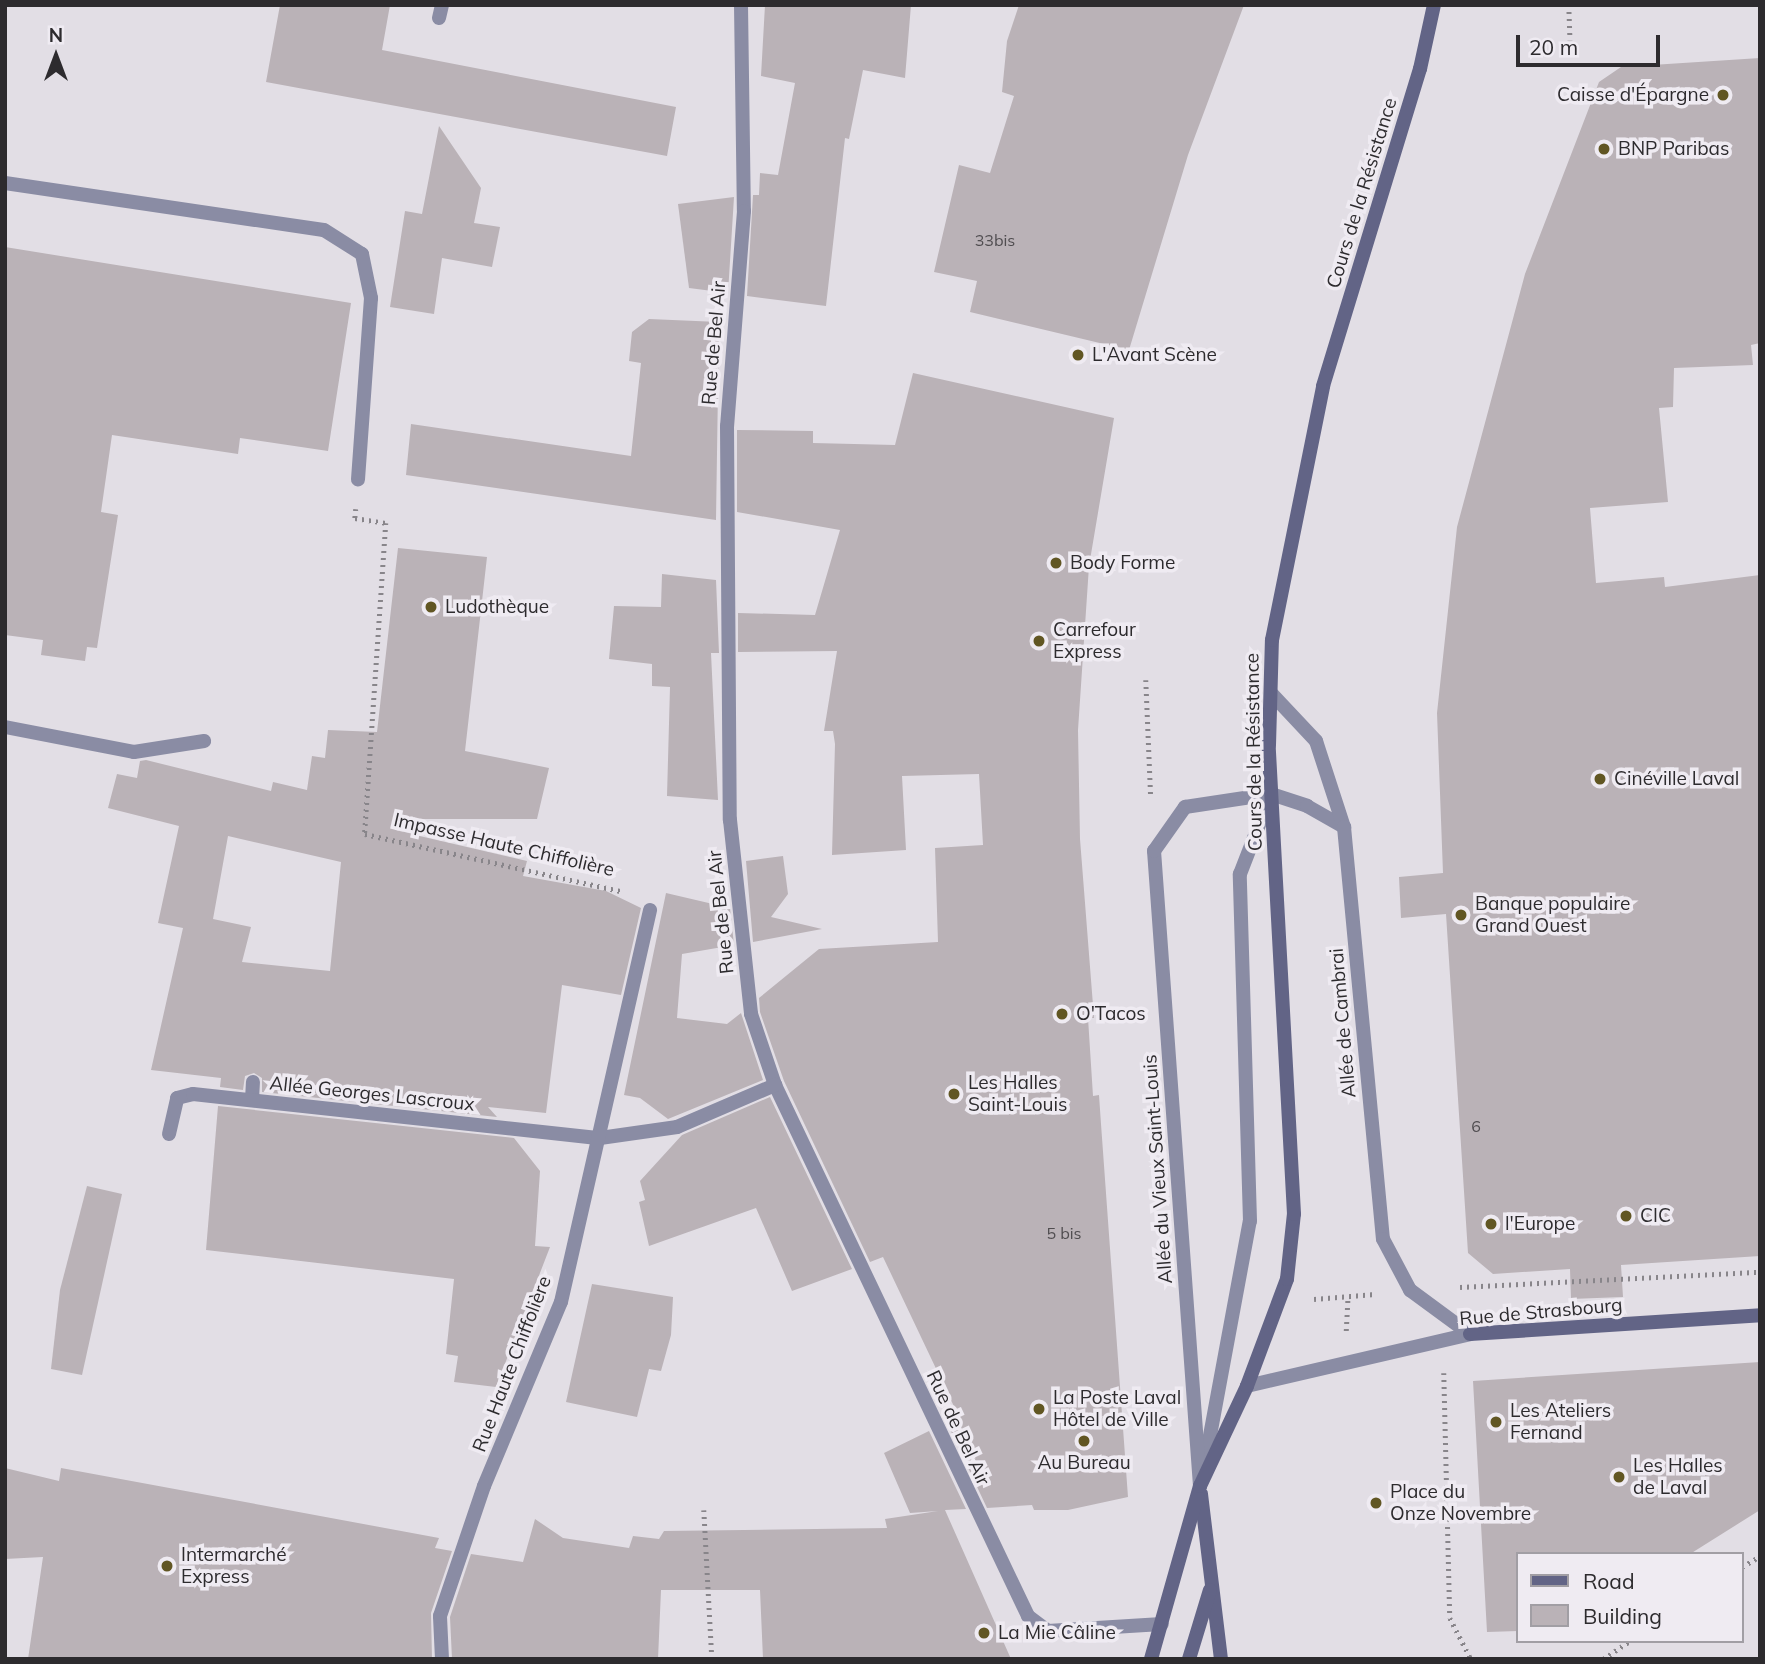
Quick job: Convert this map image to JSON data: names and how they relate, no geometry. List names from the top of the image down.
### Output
{
  "streets": {
    "main road": ["Cours de la Résistance", "Rue de Strasbourg"],
    "street": [
      "Rue de Bel Air",
      "Allée de Cambrai",
      "Allée Georges Lascroux",
      "Allée du Vieux Saint-Louis",
      "Rue Haute Chiffolière"
    ],
    "path": ["Impasse Haute Chiffolière"]
  },
  "crossings": [
    ["Cours de la Résistance", "Rue de Bel Air"],
    ["Cours de la Résistance", "Allée de Cambrai"],
    ["Cours de la Résistance", "Allée du Vieux Saint-Louis"],
    ["Cours de la Résistance", "Rue de Strasbourg"],
    ["Allée de Cambrai", "Rue de Strasbourg"],
    ["Allée Georges Lascroux", "Rue Haute Chiffolière"]
  ],
  "places": [
    "Caisse d'Épargne",
    "BNP Paribas",
    "L'Avant Scène",
    "Body Forme",
    "Ludothèque",
    "Carrefour Express",
    "Cinéville Laval",
    "Banque populaire Grand Ouest",
    "O'Tacos",
    "Les Halles Saint-Louis",
    "CIC",
    "l'Europe",
    "La Poste Laval Hôtel de Ville",
    "Les Ateliers Fernand",
    "Au Bureau",
    "Les Halles de Laval",
    "Place du Onze Novembre",
    "Intermarché Express",
    "La Mie Câline"
  ],
  "house_numbers": ["33bis", "6", "5 bis"],
  "legend": ["Road", "Building"],
  "scale_bar": "20 m",
  "north": "top"
}
